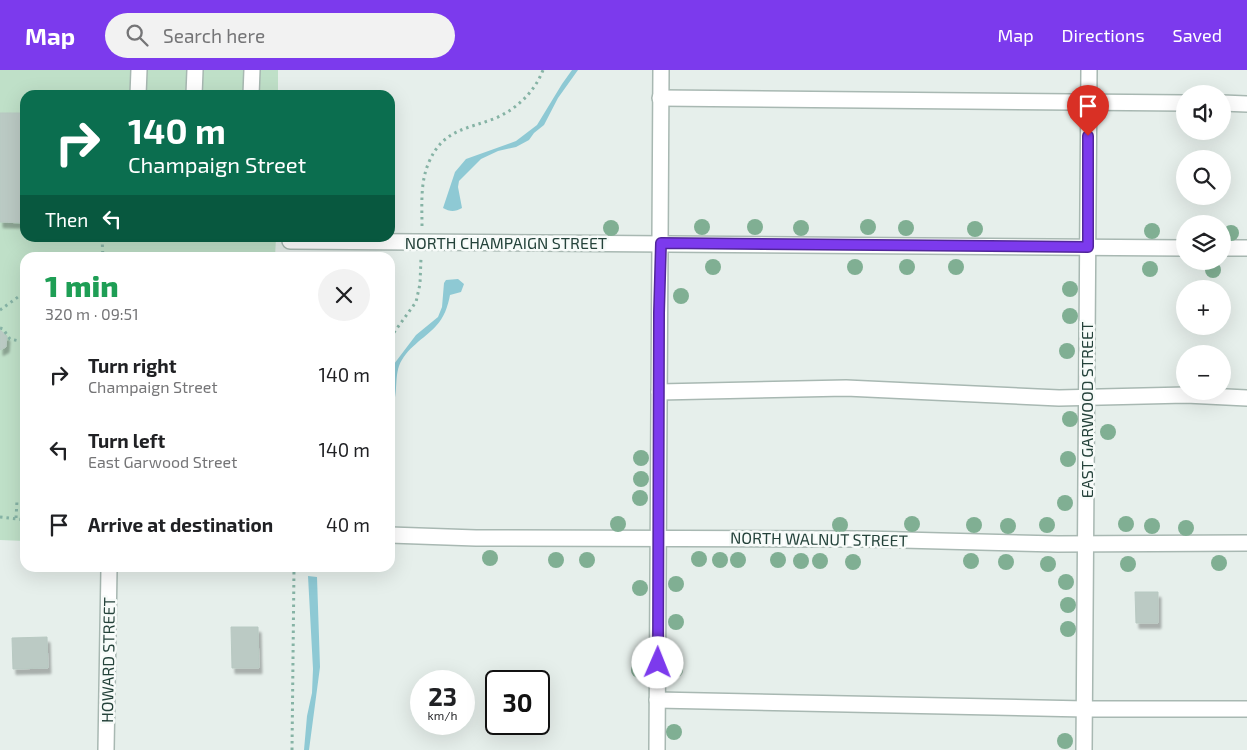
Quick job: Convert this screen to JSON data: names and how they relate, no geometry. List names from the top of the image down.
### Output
{
  "streets": {
    "street": [
      "NORTH CHAMPAIGN STREET",
      "EAST GARWOOD STREET",
      "NORTH WALNUT STREET",
      "HOWARD STREET"
    ]
  },
  "crossings": [
    ["NORTH CHAMPAIGN STREET", "EAST GARWOOD STREET"],
    ["EAST GARWOOD STREET", "NORTH WALNUT STREET"]
  ],
  "page": {
    "header": "Map",
    "search": "Search here",
    "nav": ["Map", "Directions", "Saved"],
    "map_buttons": ["+", "−"],
    "turn": ["140 m", "Champaign Street"],
    "then": "Then",
    "heading": ["1 min", "320 m · 09:51"],
    "list": [
      {
        "name": "Turn right",
        "note": "Champaign Street",
        "value": "140 m"
      },
      {
        "name": "Turn left",
        "note": "East Garwood Street",
        "value": "140 m"
      },
      {
        "name": "Arrive at destination",
        "value": "40 m"
      }
    ],
    "speed": "23 km/h",
    "limit": "30"
  }
}
